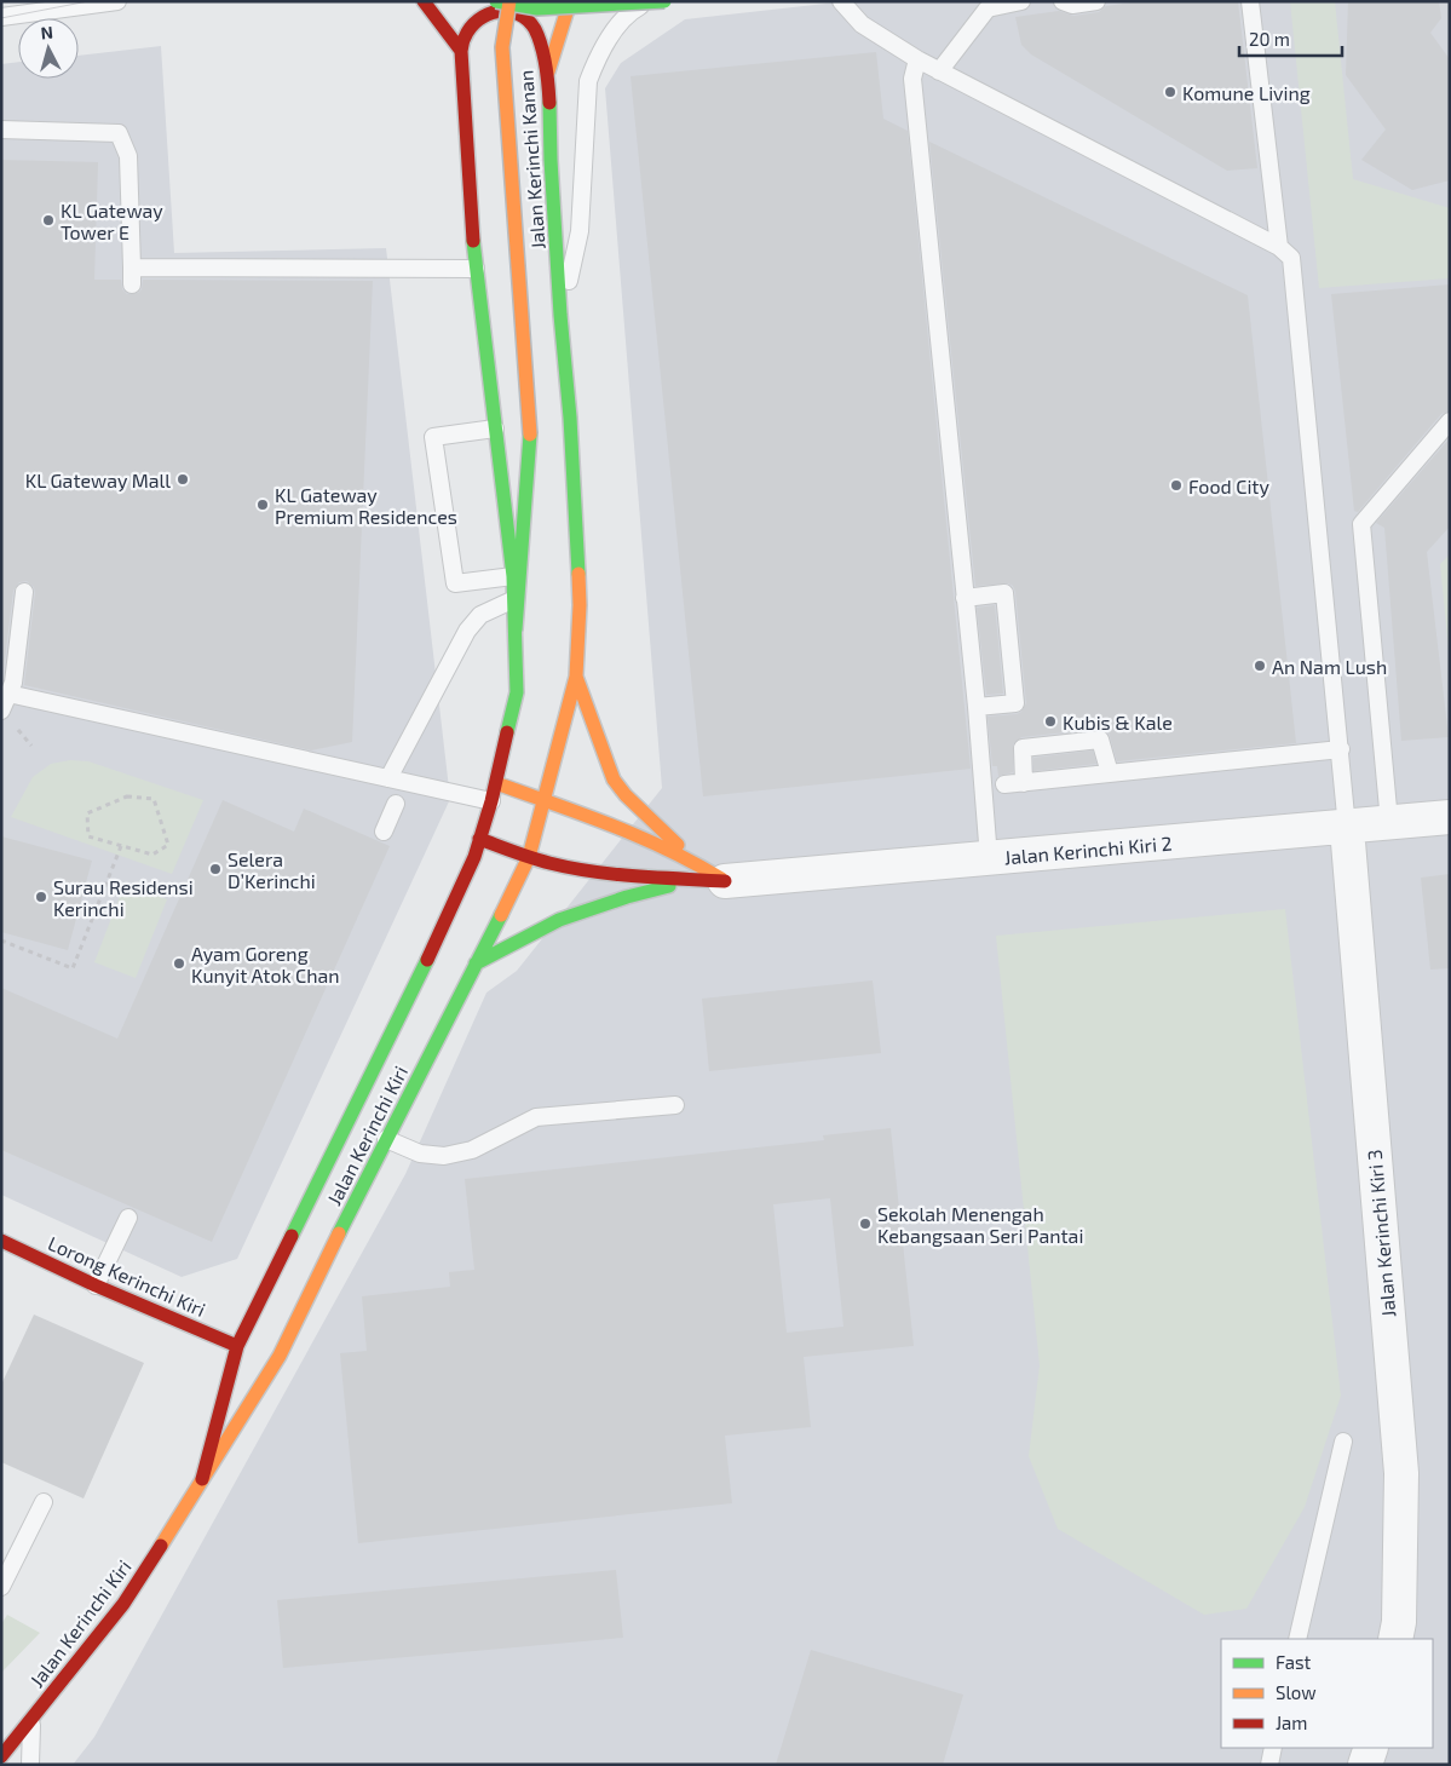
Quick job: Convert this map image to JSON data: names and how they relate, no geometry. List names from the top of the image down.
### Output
{
  "streets": {
    "main road": ["Jalan Kerinchi Kanan", "Jalan Kerinchi Kiri", "Lorong Kerinchi Kiri"],
    "street": ["Jalan Kerinchi Kiri 2", "Jalan Kerinchi Kiri 3"]
  },
  "crossings": [
    ["Jalan Kerinchi Kanan", "Jalan Kerinchi Kiri"],
    ["Jalan Kerinchi Kiri 2", "Jalan Kerinchi Kiri 3"],
    ["Jalan Kerinchi Kiri", "Lorong Kerinchi Kiri"]
  ],
  "places": [
    "Komune Living",
    "KL Gateway Tower E",
    "KL Gateway Mall",
    "Food City",
    "KL Gateway Premium Residences",
    "An Nam Lush",
    "Kubis & Kale",
    "Selera D’Kerinchi",
    "Surau Residensi Kerinchi",
    "Ayam Goreng Kunyit Atok Chan",
    "Sekolah Menengah Kebangsaan Seri Pantai"
  ],
  "legend": ["Fast", "Slow", "Jam"],
  "scale_bar": "20 m",
  "north": "top"
}
